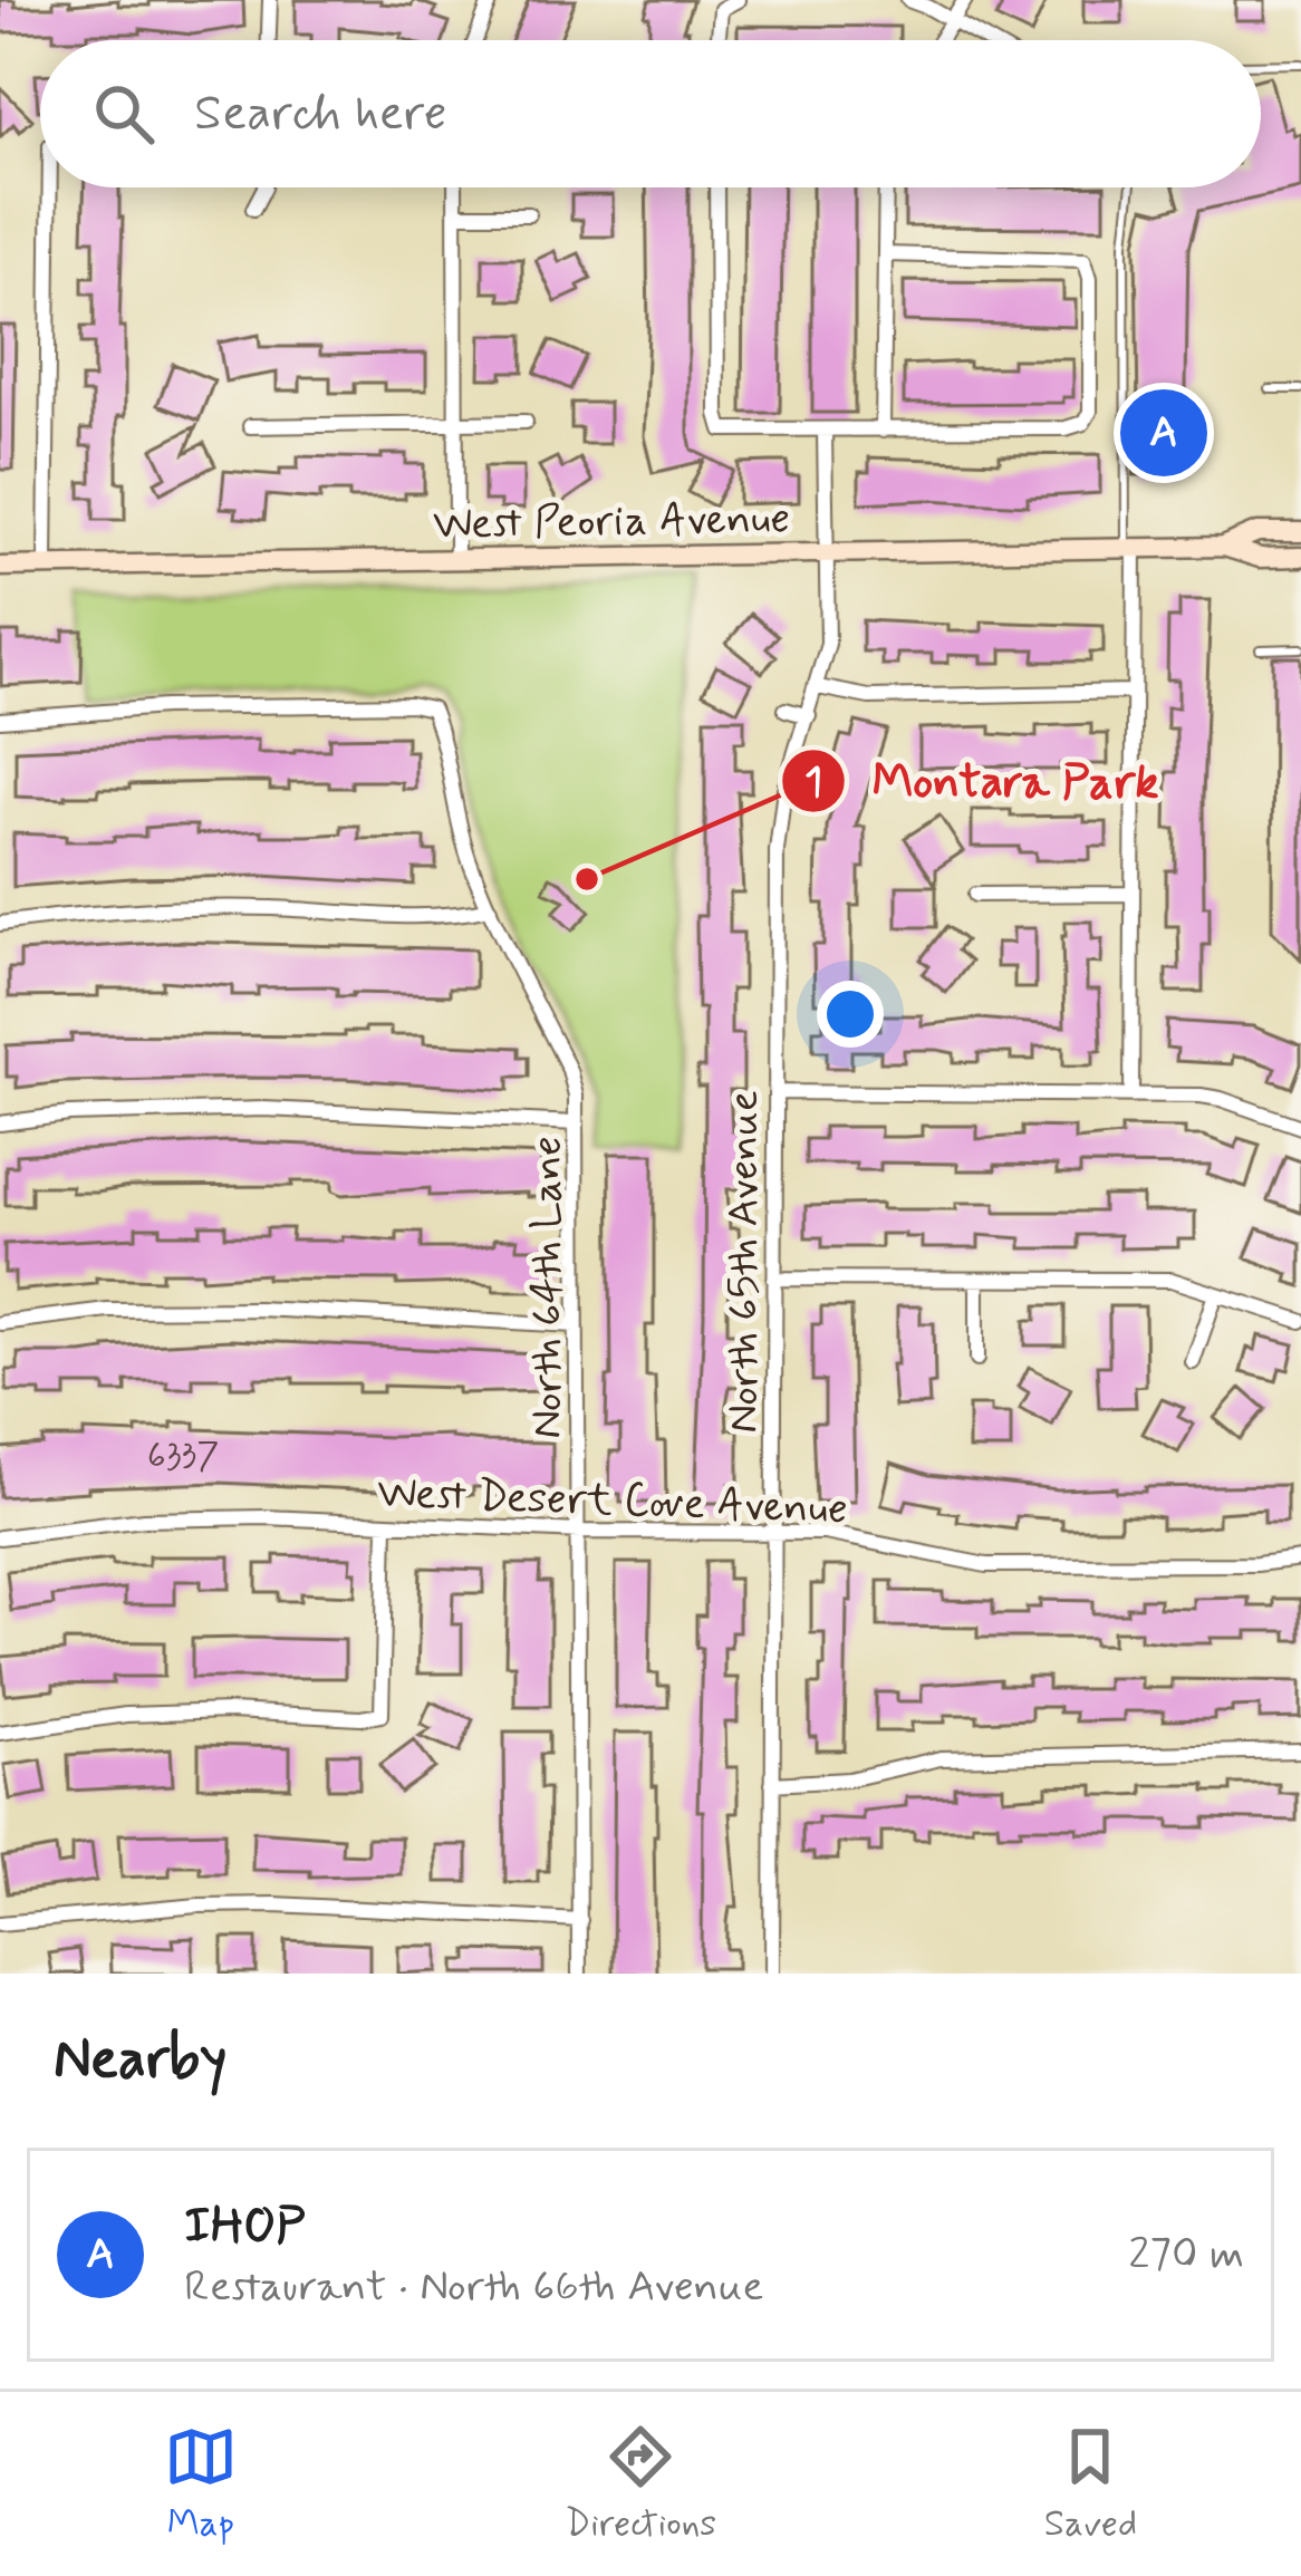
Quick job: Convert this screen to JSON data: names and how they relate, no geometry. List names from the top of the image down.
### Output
{
  "streets": {
    "main road": ["West Peoria Avenue"],
    "street": ["North 65th Avenue", "North 64th Lane", "West Desert Cove Avenue"]
  },
  "crossings": [
    ["West Peoria Avenue", "North 65th Avenue"],
    ["North 65th Avenue", "West Desert Cove Avenue"],
    ["North 64th Lane", "West Desert Cove Avenue"]
  ],
  "places": ["Montara Park"],
  "house_numbers": ["6337"],
  "page": {
    "search": "Search here",
    "pins": "A",
    "heading": "Nearby",
    "list": [
      {
        "mark": "A",
        "name": "IHOP",
        "note": "Restaurant · North 66th Avenue",
        "value": "270 m"
      }
    ],
    "nav": ["Map", "Directions", "Saved"]
  }
}
